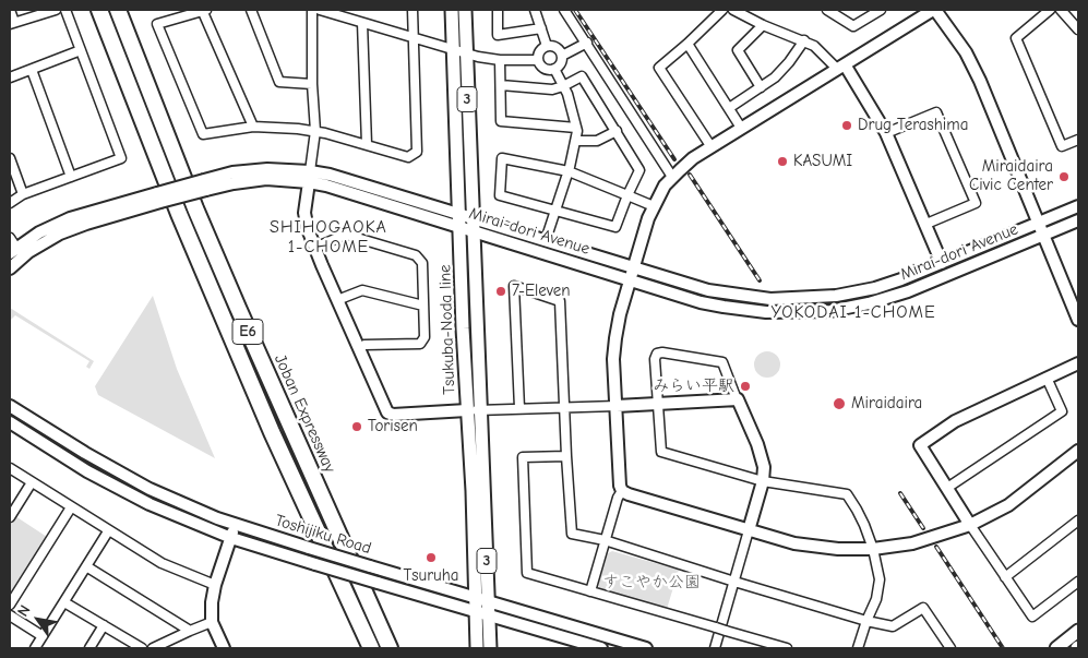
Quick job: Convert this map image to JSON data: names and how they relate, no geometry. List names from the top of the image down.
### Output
{
  "streets": {
    "highway": ["E6", "Joban Expressway"],
    "main road": ["3", "Tsukuba-Noda line"],
    "street": ["Mirai-dori Avenue", "Toshijiku Road"]
  },
  "crossings": [
    ["Mirai-dori Avenue", "Tsukuba-Noda line"],
    ["Tsukuba-Noda line", "Toshijiku Road"]
  ],
  "districts": ["SHIHOGAOKA 1-CHOME", "YOKODAI 1-CHOME"],
  "parks": ["すこやか公園"],
  "places": [
    "Drug Terashima",
    "KASUMI",
    "Miraidaira Civic Center",
    "7-Eleven",
    "みらい平駅",
    "Miraidaira",
    "Torisen",
    "Tsuruha"
  ],
  "north": "top left"
}
